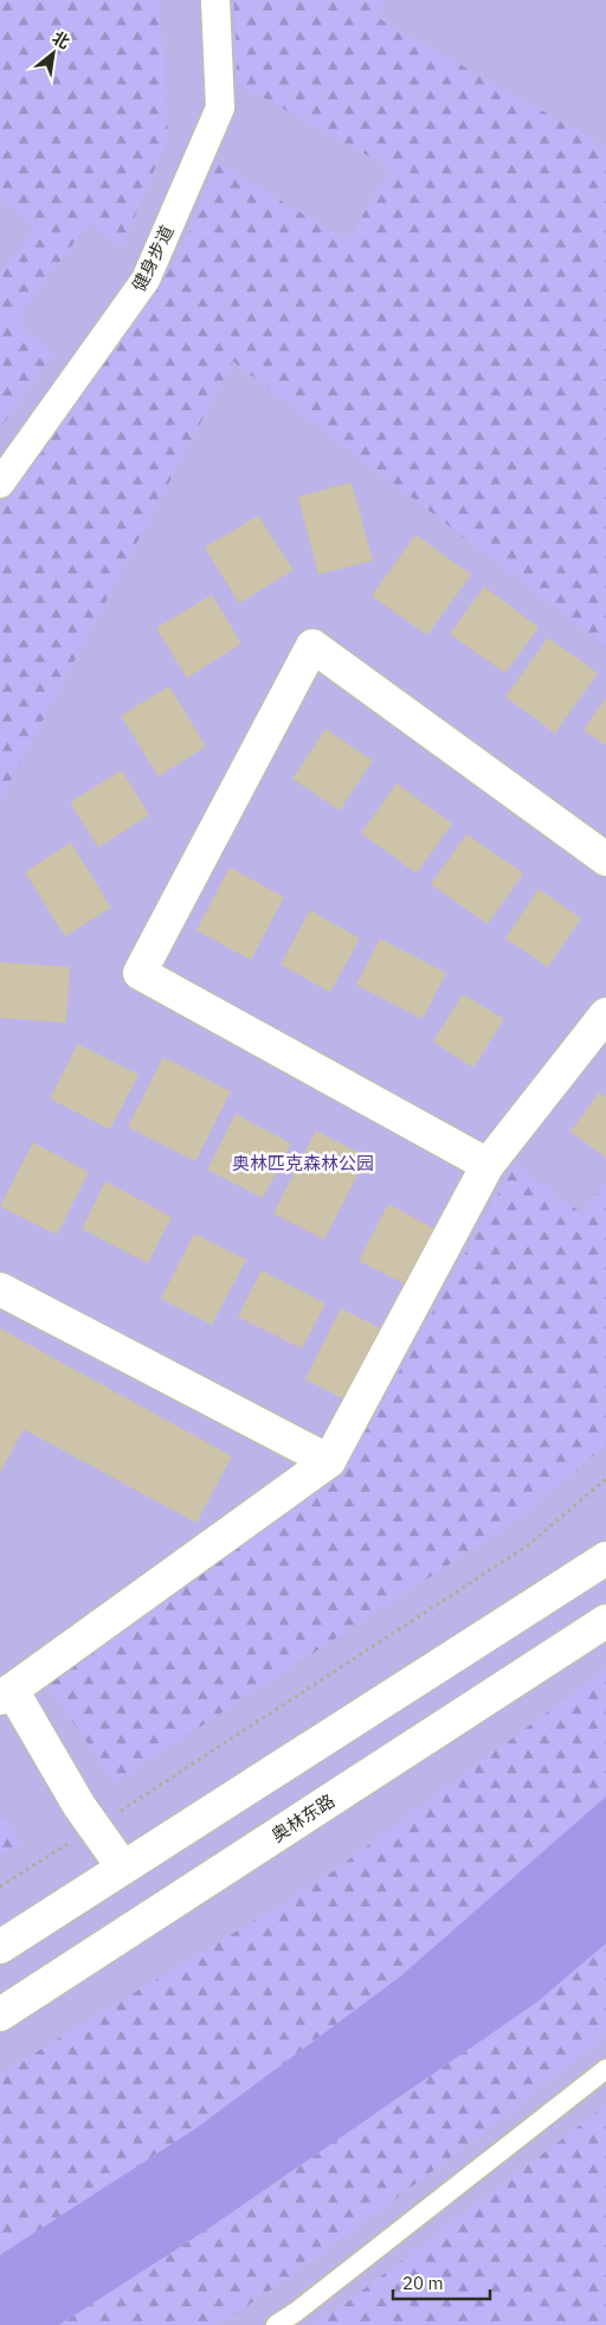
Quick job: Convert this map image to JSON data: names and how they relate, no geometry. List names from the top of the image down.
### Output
{
  "streets": {
    "street": ["健身步道", "奥林东路"]
  },
  "parks": ["奥林匹克森林公园"],
  "scale_bar": "20 m",
  "north": "top right"
}
